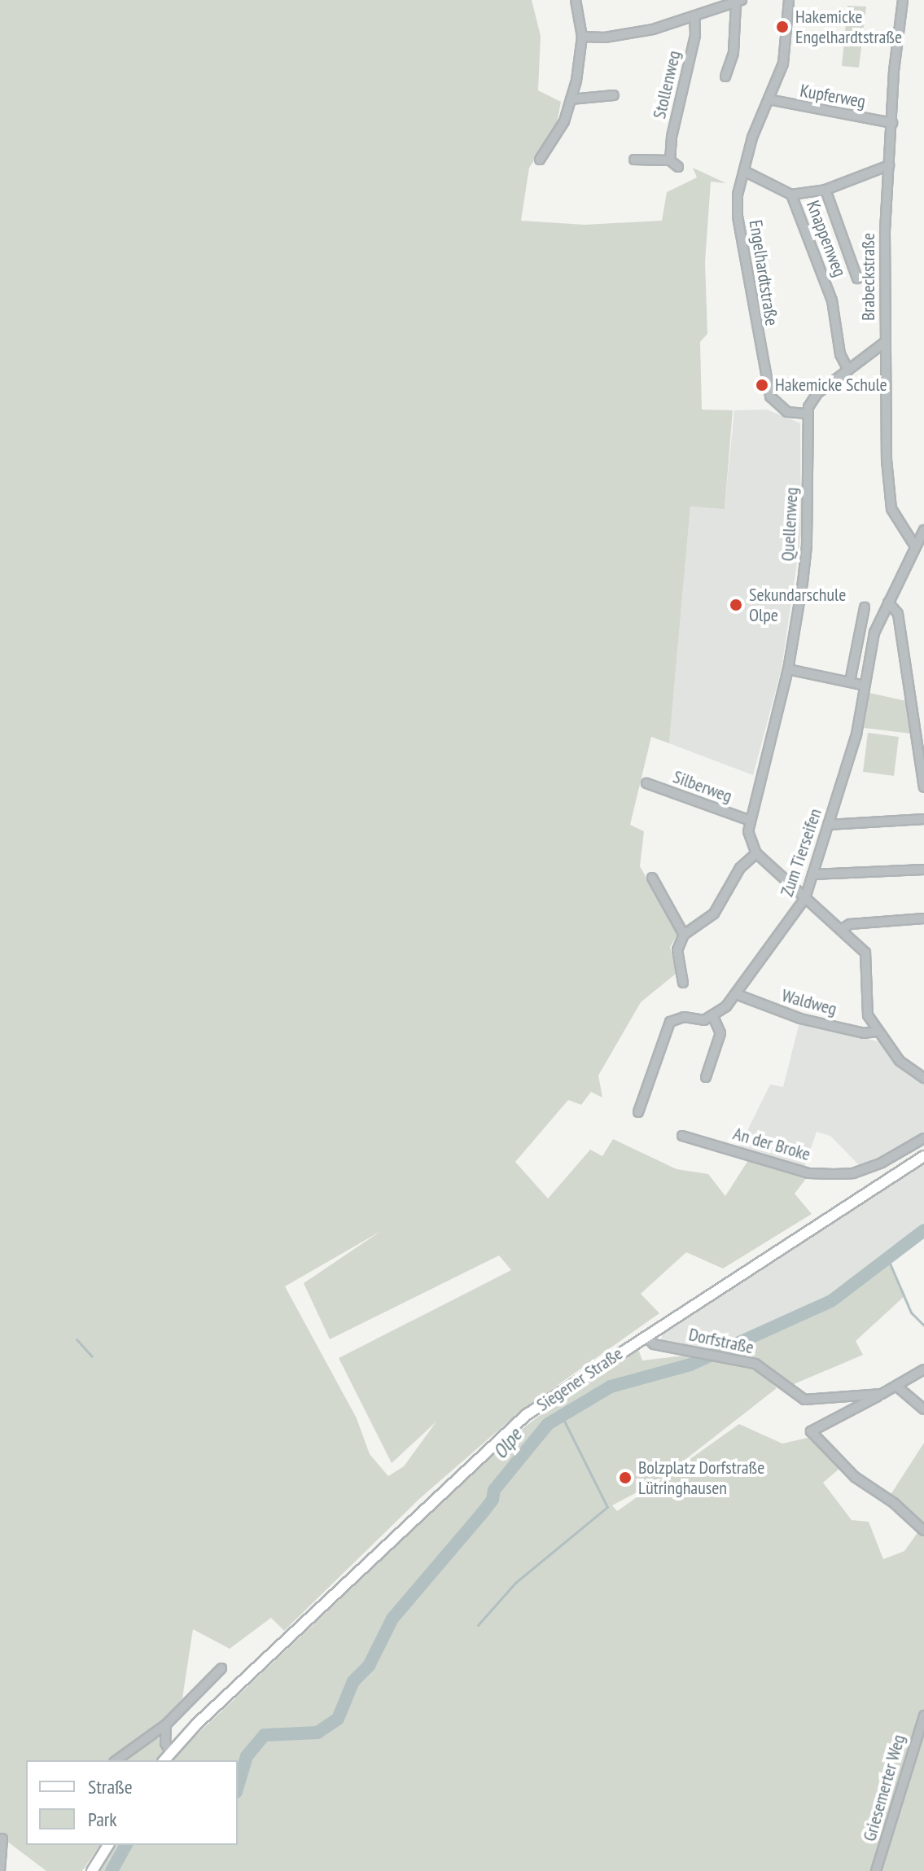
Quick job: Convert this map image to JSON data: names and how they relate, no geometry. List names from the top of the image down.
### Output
{
  "streets": {
    "main road": ["Siegener Straße"],
    "street": [
      "Stollenweg",
      "Kupferweg",
      "Knappenweg",
      "Engelhardtstraße",
      "Brabeckstraße",
      "Quellenweg",
      "Silberweg",
      "Zum Tierseifen",
      "Waldweg",
      "An der Broke",
      "Dorfstraße",
      "Griesemerter Weg"
    ]
  },
  "crossings": [
    ["Kupferweg", "Engelhardtstraße"],
    ["Kupferweg", "Brabeckstraße"],
    ["Engelhardtstraße", "Quellenweg"],
    ["Brabeckstraße", "Zum Tierseifen"],
    ["Quellenweg", "Silberweg"],
    ["Zum Tierseifen", "Waldweg"],
    ["Dorfstraße", "Siegener Straße"]
  ],
  "water": ["Olpe"],
  "places": [
    "Hakemicke Engelhardtstraße",
    "Hakemicke Schule",
    "Sekundarschule Olpe",
    "Bolzplatz Dorfstraße Lütringhausen"
  ],
  "legend": ["Straße", "Park"]
}
